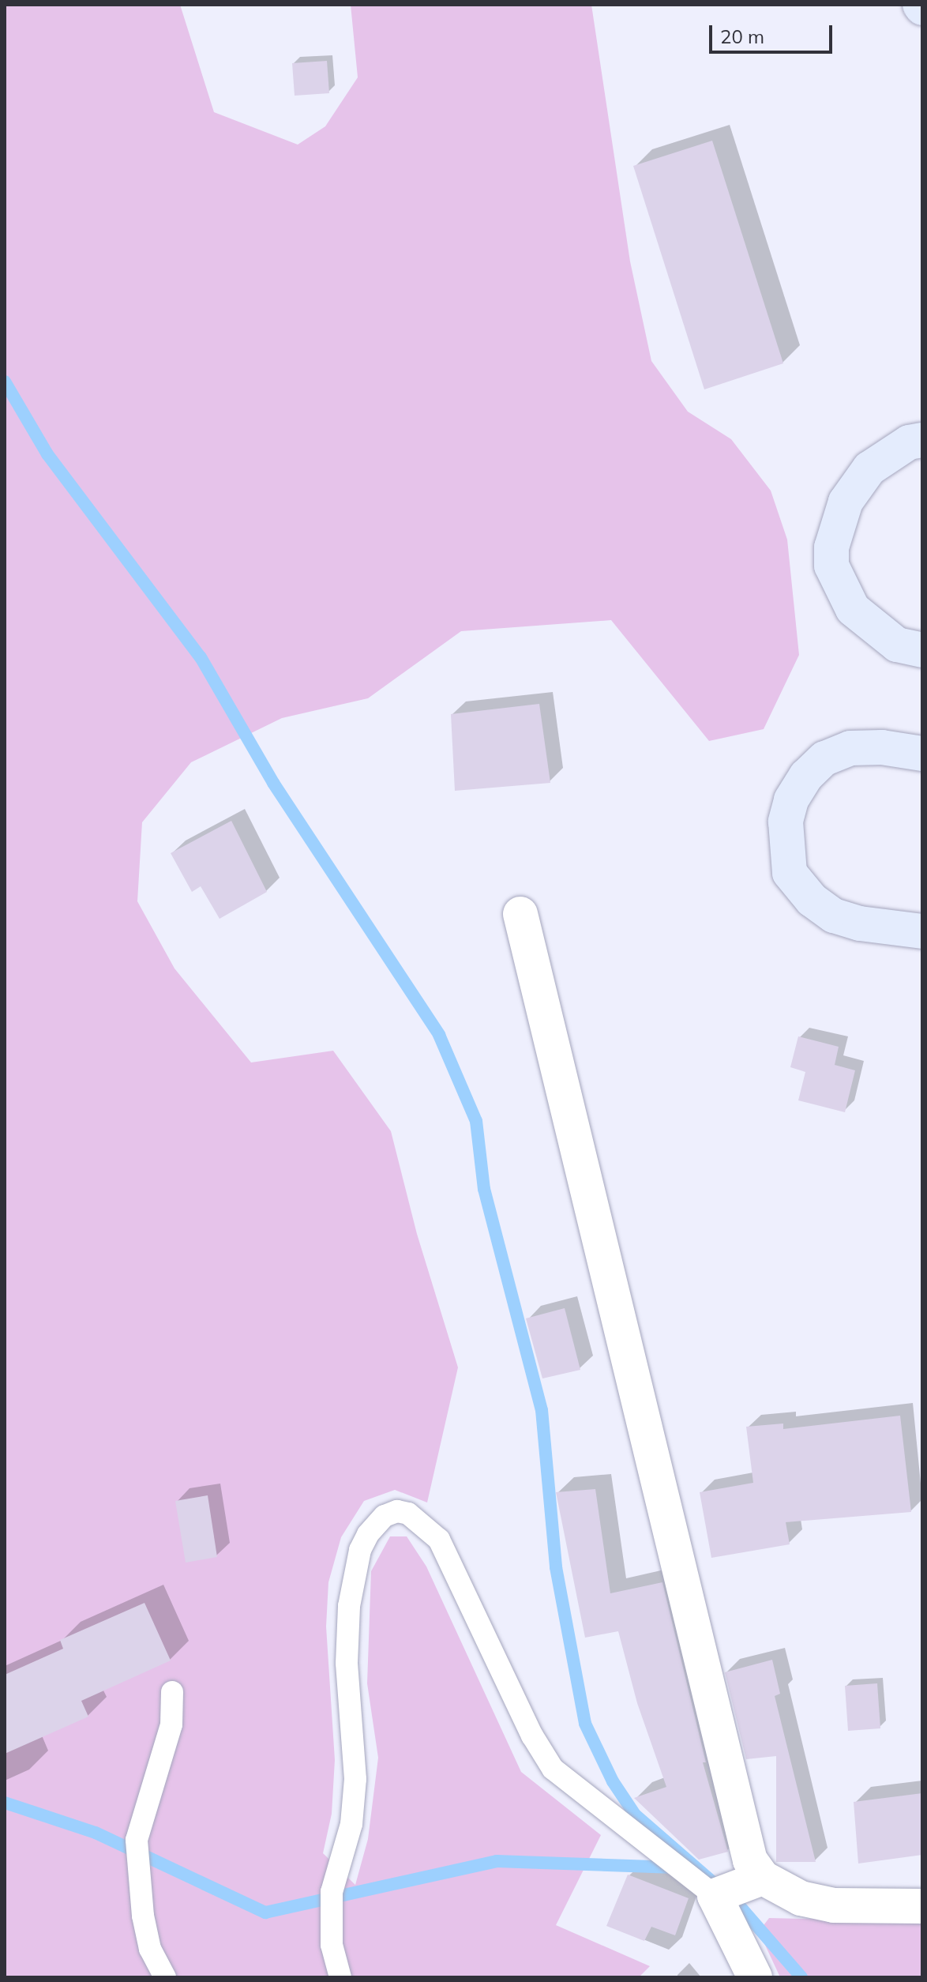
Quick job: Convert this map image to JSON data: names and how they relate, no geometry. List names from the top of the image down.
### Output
{
  "scale_bar": "20 m"
}
